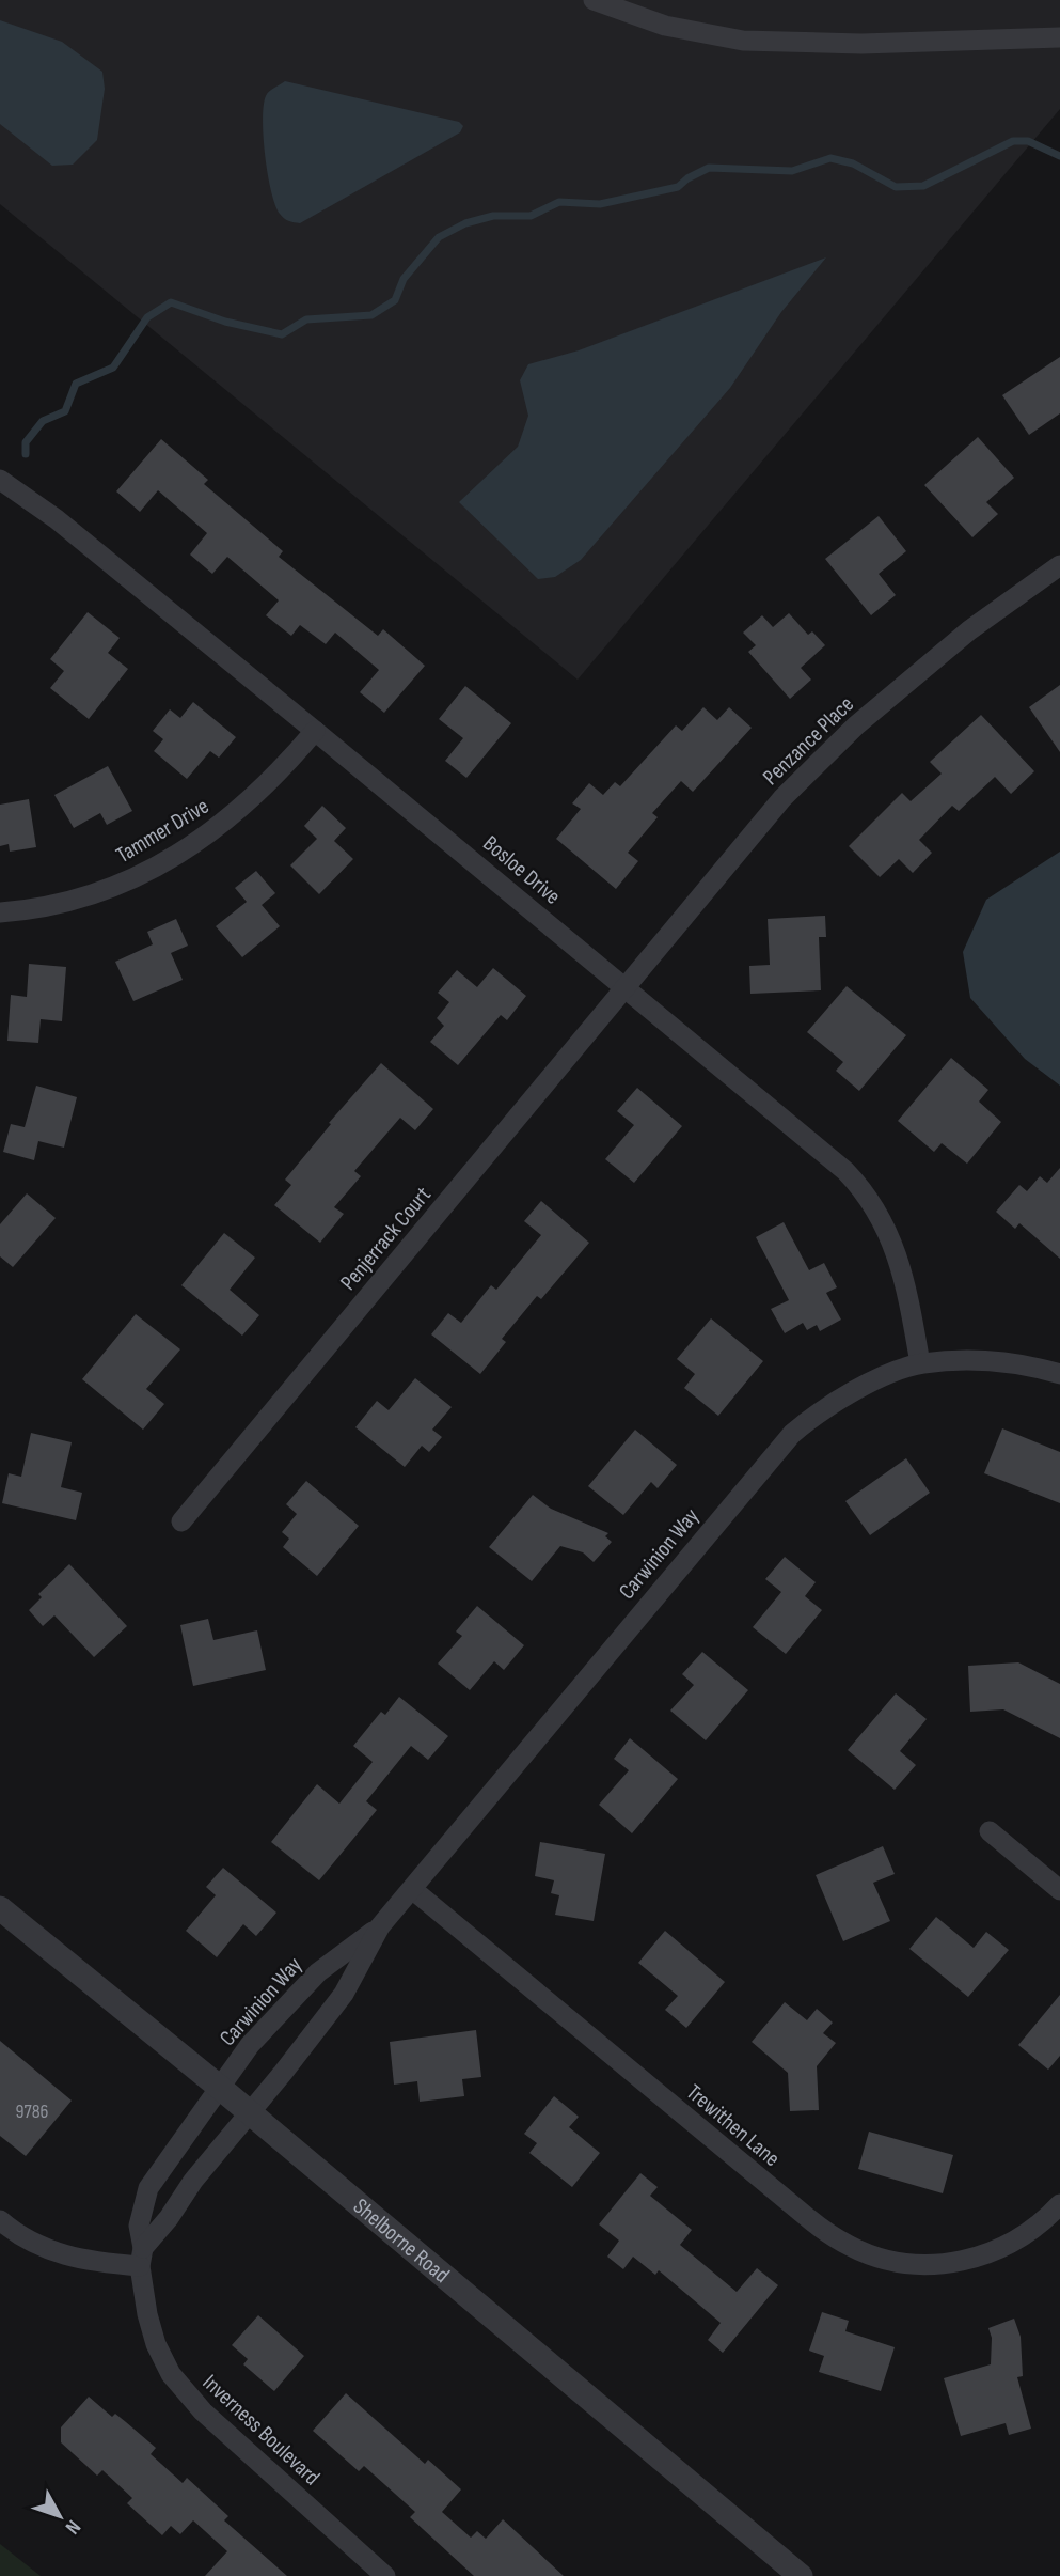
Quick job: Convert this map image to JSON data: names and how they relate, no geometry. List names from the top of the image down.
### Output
{
  "streets": {
    "street": [
      "Penzance Place",
      "Tammer Drive",
      "Bosloe Drive",
      "Penjerrack Court",
      "Carwinion Way",
      "Trewithen Lane",
      "Shelborne Road",
      "Inverness Boulevard"
    ]
  },
  "crossings": [
    ["Penzance Place", "Bosloe Drive"],
    ["Penzance Place", "Penjerrack Court"],
    ["Tammer Drive", "Bosloe Drive"],
    ["Bosloe Drive", "Penjerrack Court"],
    ["Bosloe Drive", "Carwinion Way"],
    ["Carwinion Way", "Trewithen Lane"],
    ["Carwinion Way", "Shelborne Road"],
    ["Carwinion Way", "Inverness Boulevard"],
    ["Shelborne Road", "Inverness Boulevard"]
  ],
  "house_numbers": ["9786"],
  "north": "bottom right"
}
